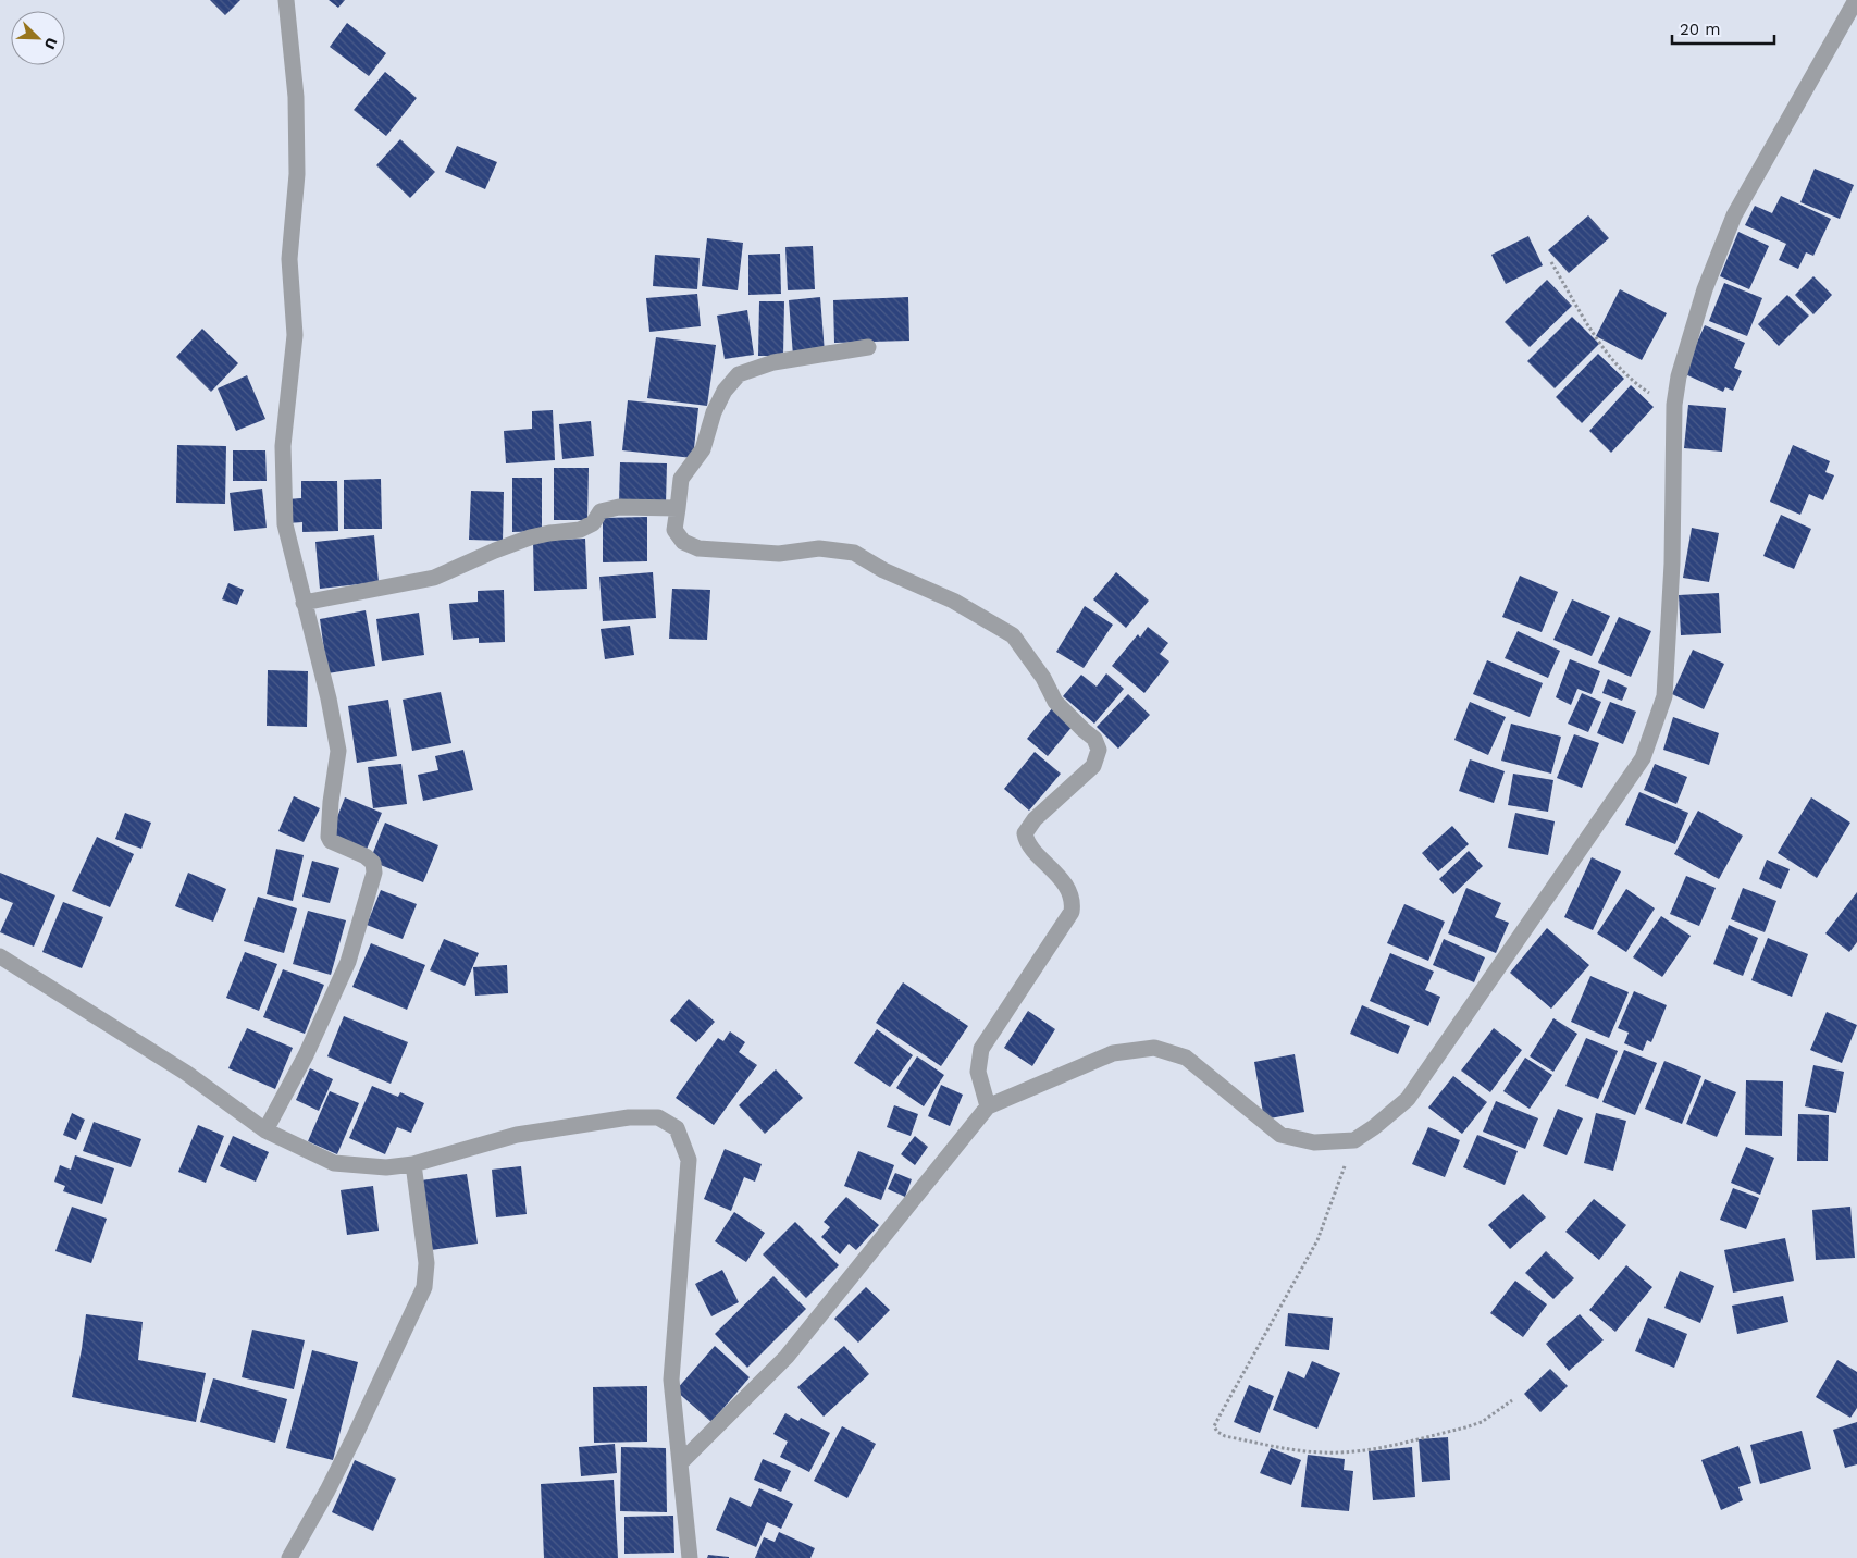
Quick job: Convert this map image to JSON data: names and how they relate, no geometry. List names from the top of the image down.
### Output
{
  "scale_bar": "20 m",
  "north": "bottom right"
}
